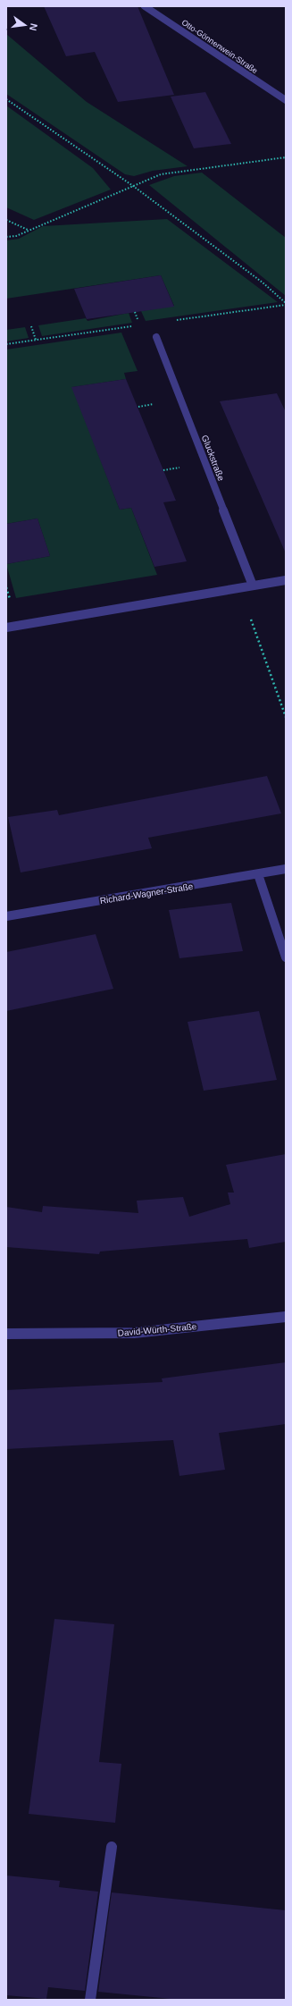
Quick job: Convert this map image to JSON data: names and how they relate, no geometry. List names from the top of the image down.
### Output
{
  "streets": {
    "street": [
      "Otto-Gönnenwein-Straße",
      "Gluckstraße",
      "Richard-Wagner-Straße",
      "David-Würth-Straße"
    ]
  },
  "north": "right"
}
